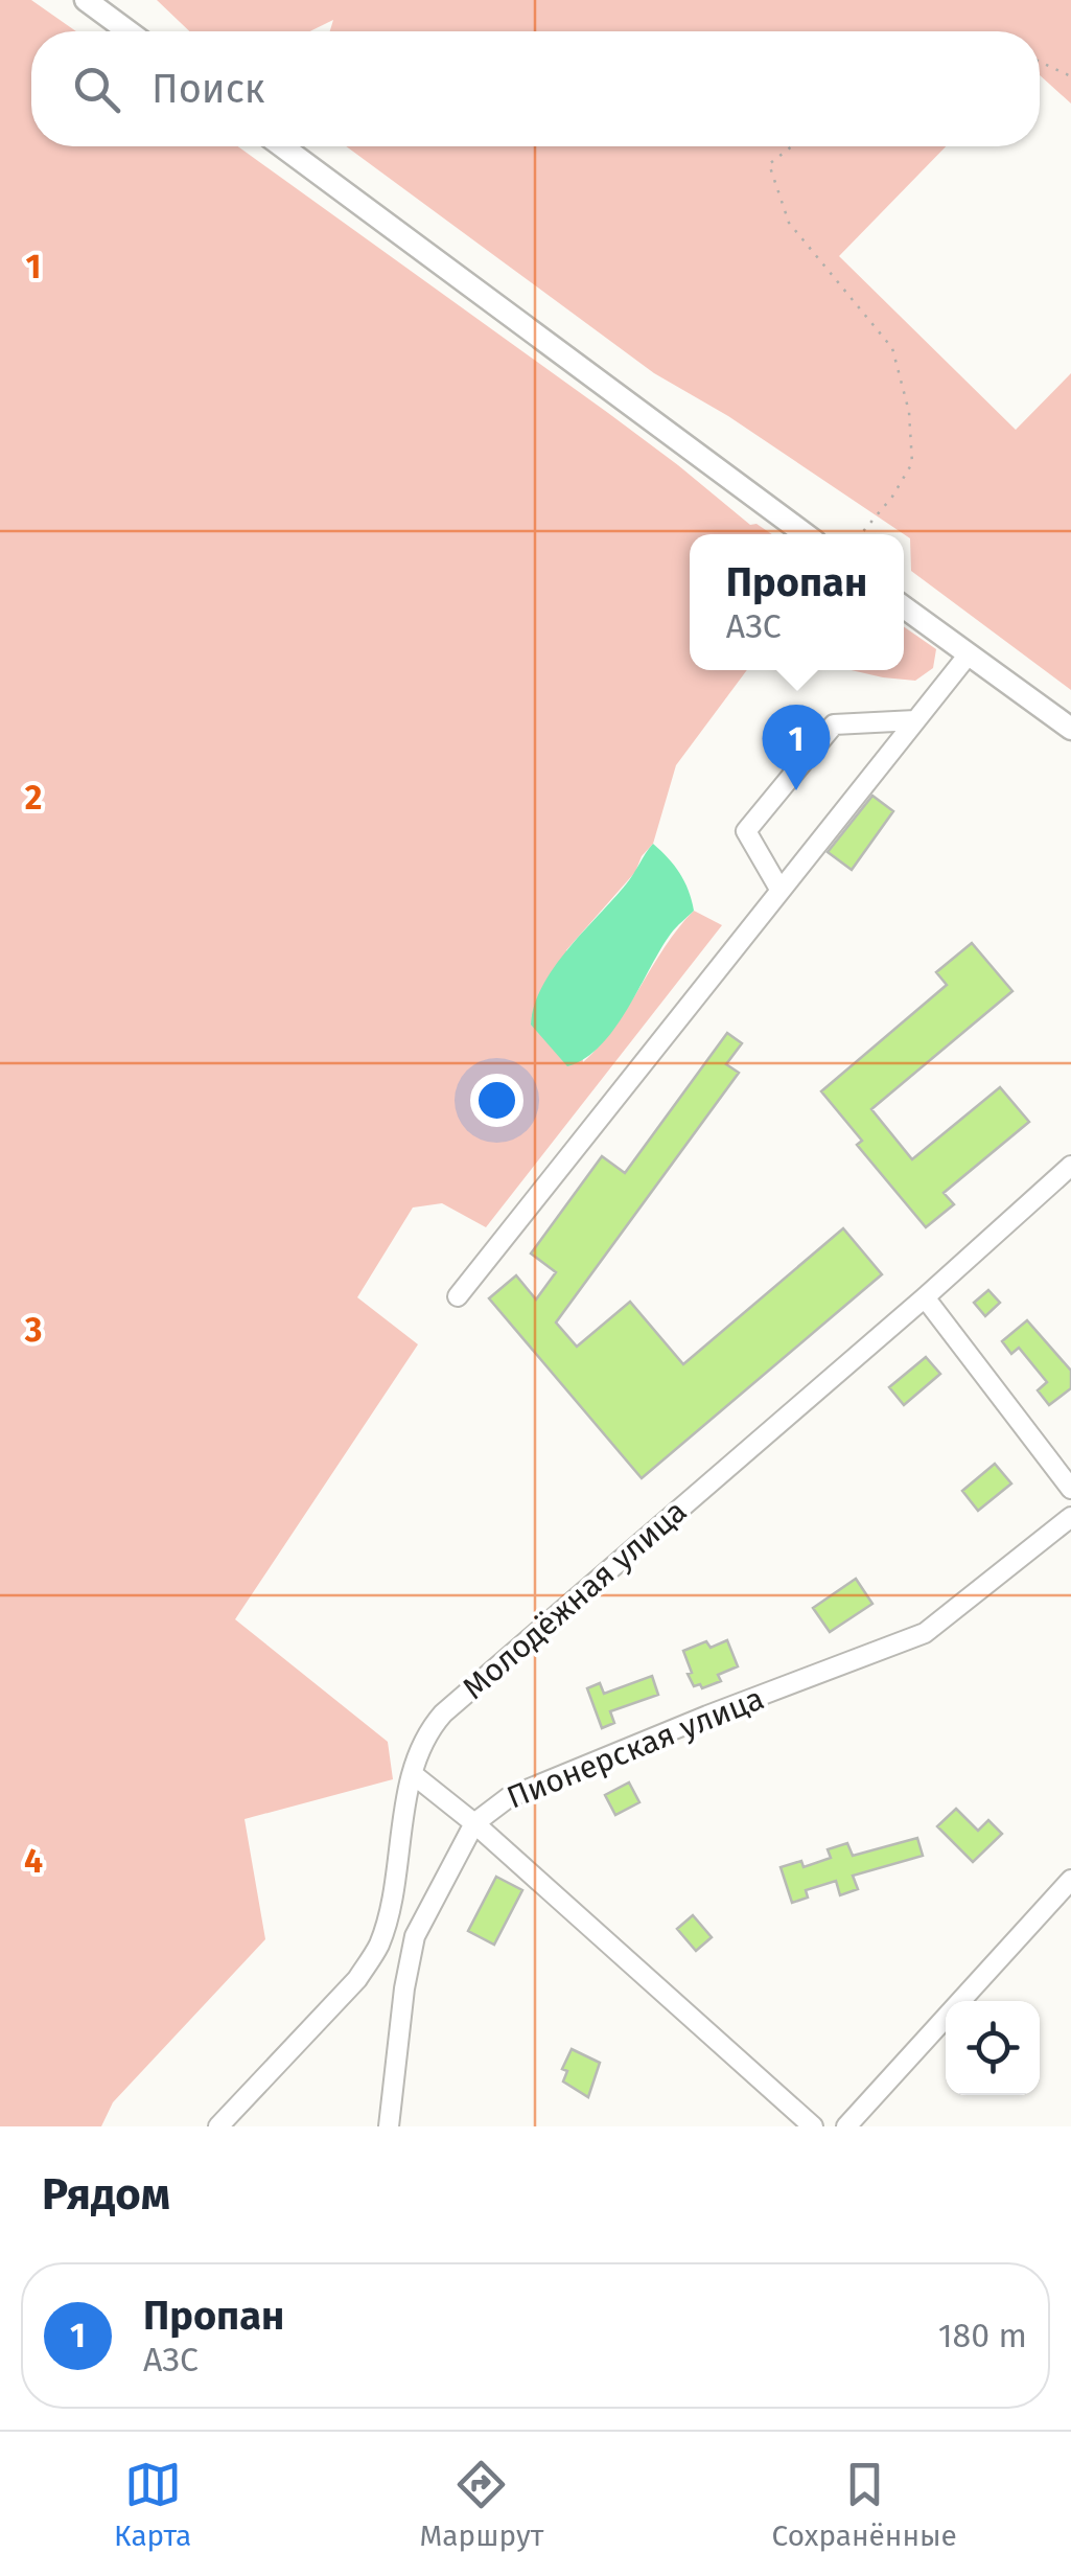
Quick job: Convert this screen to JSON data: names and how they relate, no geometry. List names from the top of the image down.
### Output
{
  "streets": {
    "street": ["Молодёжная улица", "Пионерская улица"]
  },
  "page": {
    "search": "Поиск",
    "popup": ["Пропан", "АЗС"],
    "pins": "1",
    "heading": "Рядом",
    "list": [
      {
        "mark": "1",
        "name": "Пропан",
        "note": "АЗС",
        "value": "180 m"
      }
    ],
    "nav": ["Карта", "Маршрут", "Сохранённые"]
  },
  "grid": {
    "rows": [
      "1",
      "2",
      "3",
      "4"
    ]
  }
}
